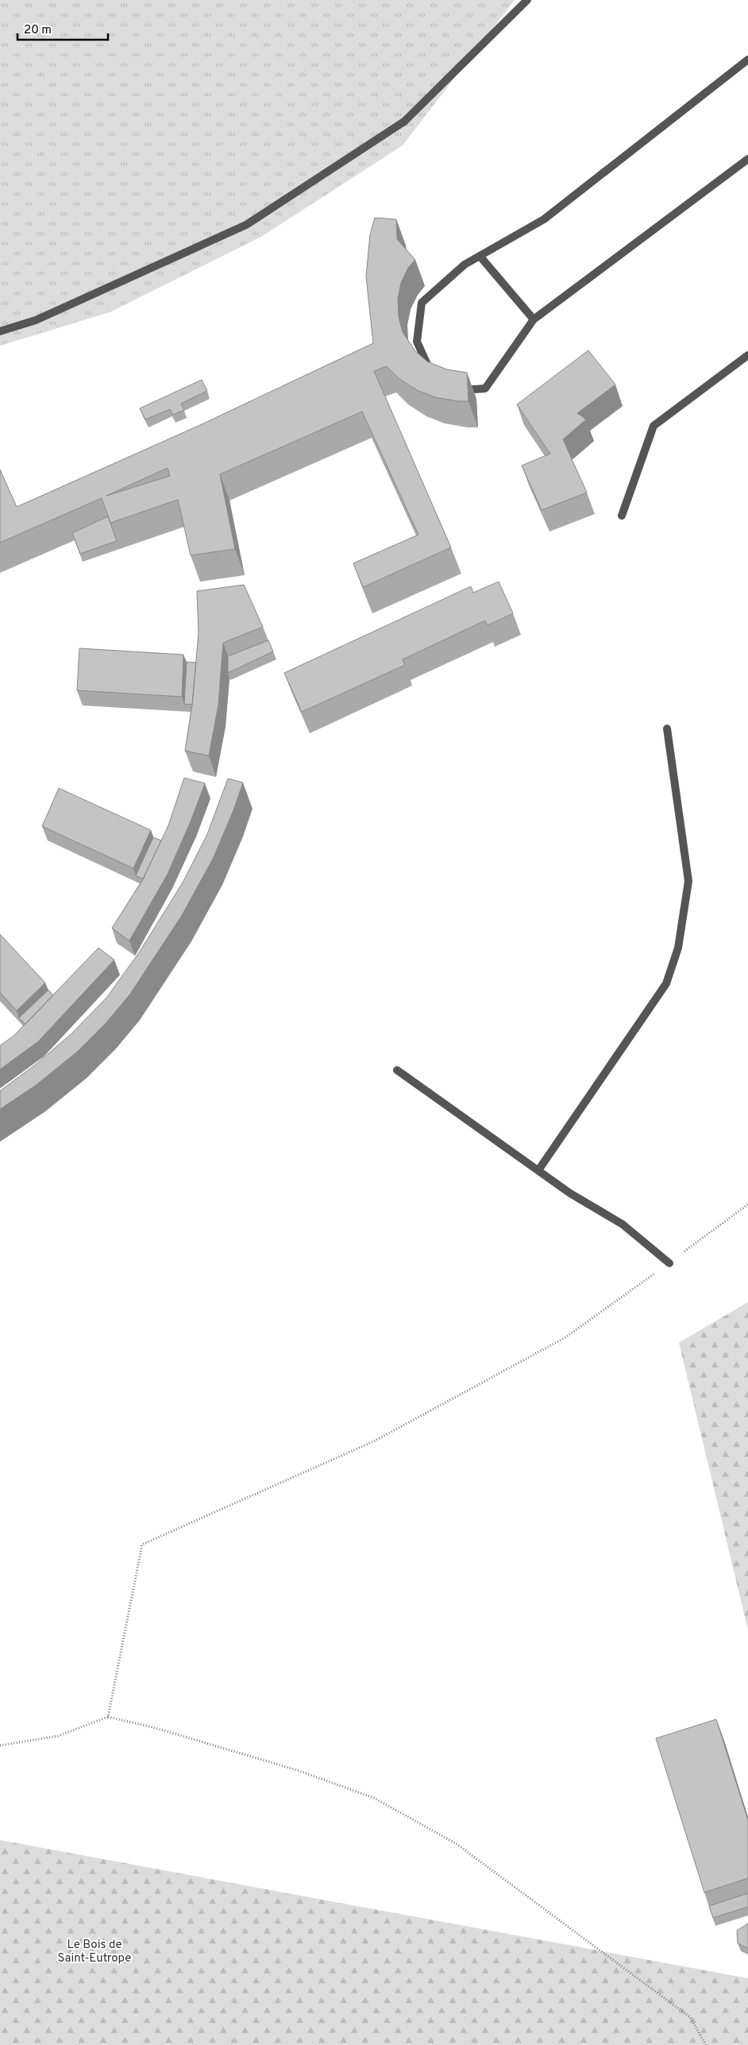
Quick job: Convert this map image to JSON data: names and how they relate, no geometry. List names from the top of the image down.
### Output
{
  "parks": ["Le Bois de Saint-Eutrope"],
  "scale_bar": "20 m"
}
